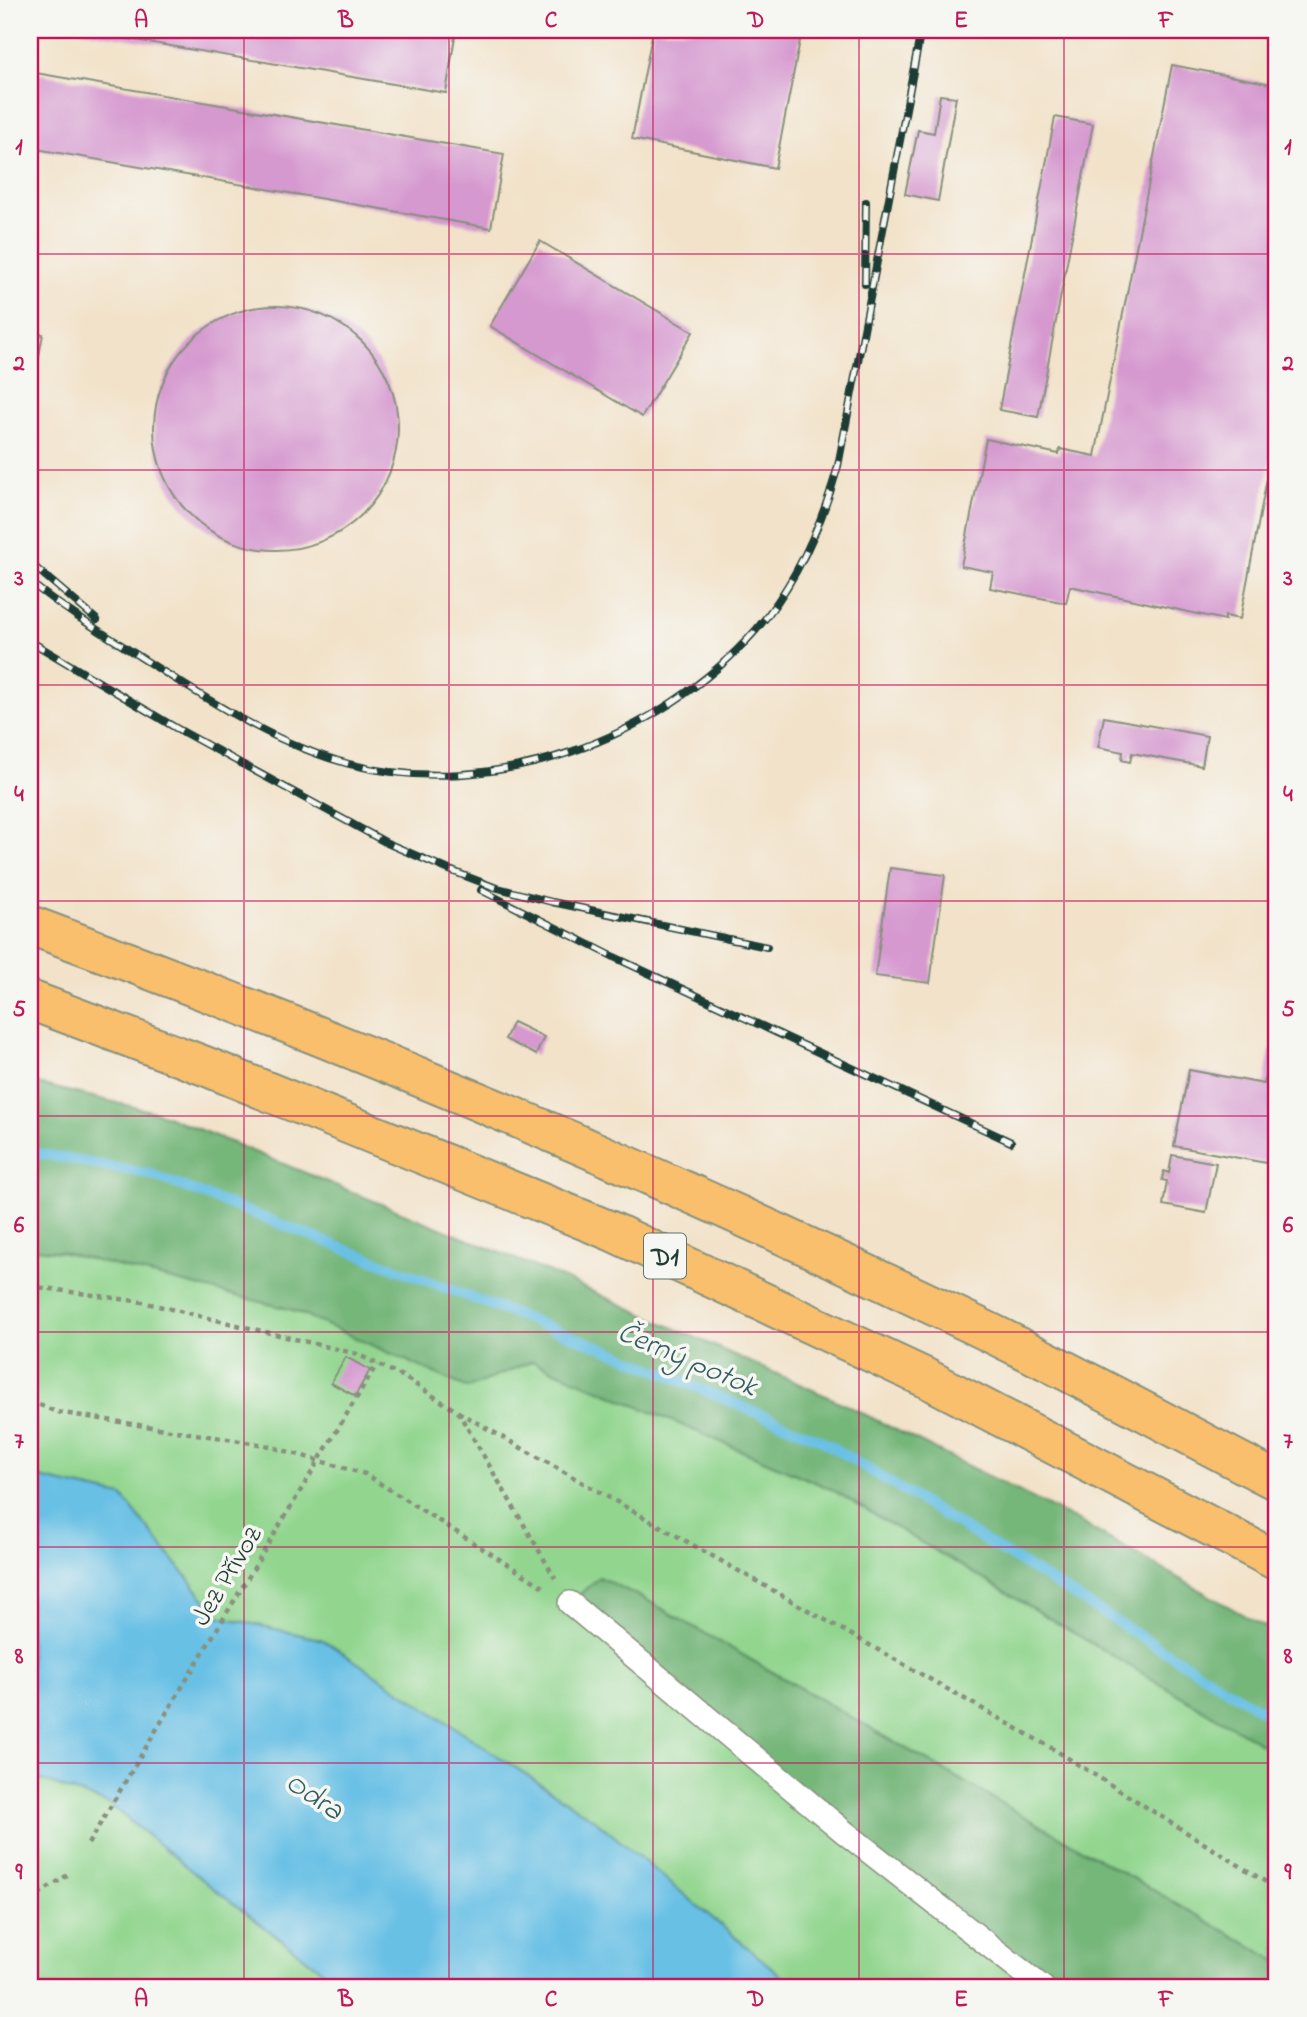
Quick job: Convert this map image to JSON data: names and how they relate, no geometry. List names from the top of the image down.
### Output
{
  "streets": {
    "highway": ["D1"],
    "path": ["Jez Přívoz"]
  },
  "water": ["Černý potok", "Odra"],
  "grid": {
    "columns": [
      "A",
      "B",
      "C",
      "D",
      "E",
      "F"
    ],
    "rows": [
      "1",
      "2",
      "3",
      "4",
      "5",
      "6",
      "7",
      "8",
      "9"
    ]
  }
}
